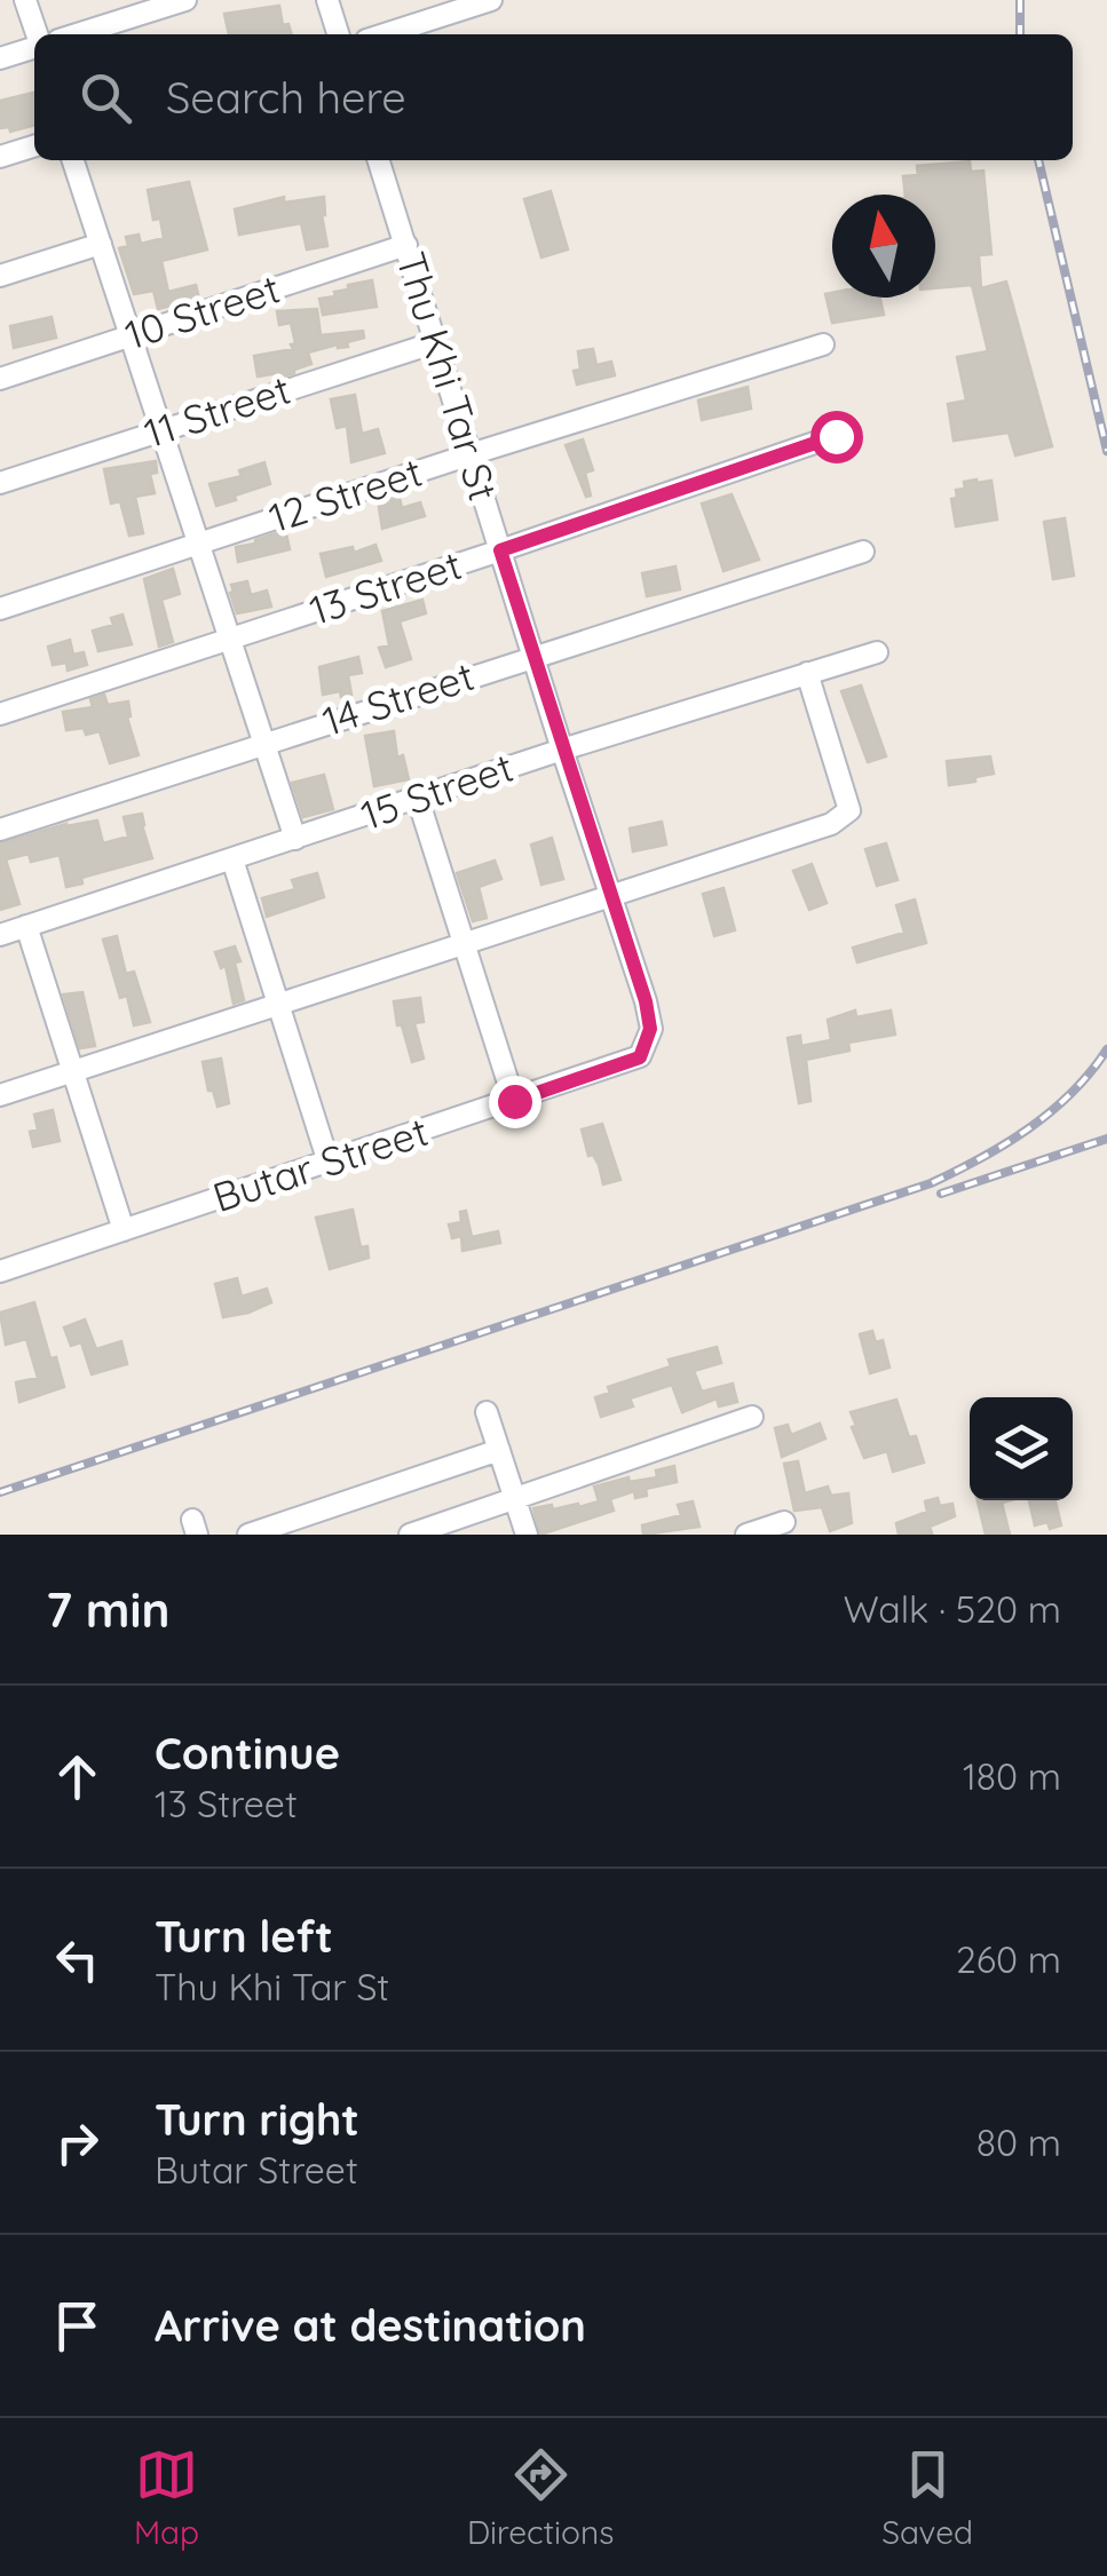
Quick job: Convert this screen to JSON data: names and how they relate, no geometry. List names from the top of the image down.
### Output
{
  "streets": {
    "street": [
      "10 Street",
      "Thu Khi Tar St",
      "11 Street",
      "12 Street",
      "13 Street",
      "14 Street",
      "15 Street",
      "Butar Street"
    ]
  },
  "crossings": [
    ["10 Street", "Thu Khi Tar St"],
    ["Thu Khi Tar St", "11 Street"],
    ["Thu Khi Tar St", "12 Street"],
    ["Thu Khi Tar St", "13 Street"],
    ["Thu Khi Tar St", "14 Street"],
    ["Thu Khi Tar St", "15 Street"],
    ["Thu Khi Tar St", "Butar Street"]
  ],
  "north": "top",
  "page": {
    "search": "Search here",
    "heading": ["7 min", "Walk · 520 m"],
    "list": [
      ["Continue", "13 Street", "180 m"],
      ["Turn left", "Thu Khi Tar St", "260 m"],
      ["Turn right", "Butar Street", "80 m"],
      "Arrive at destination"
    ],
    "nav": ["Map", "Directions", "Saved"]
  }
}
